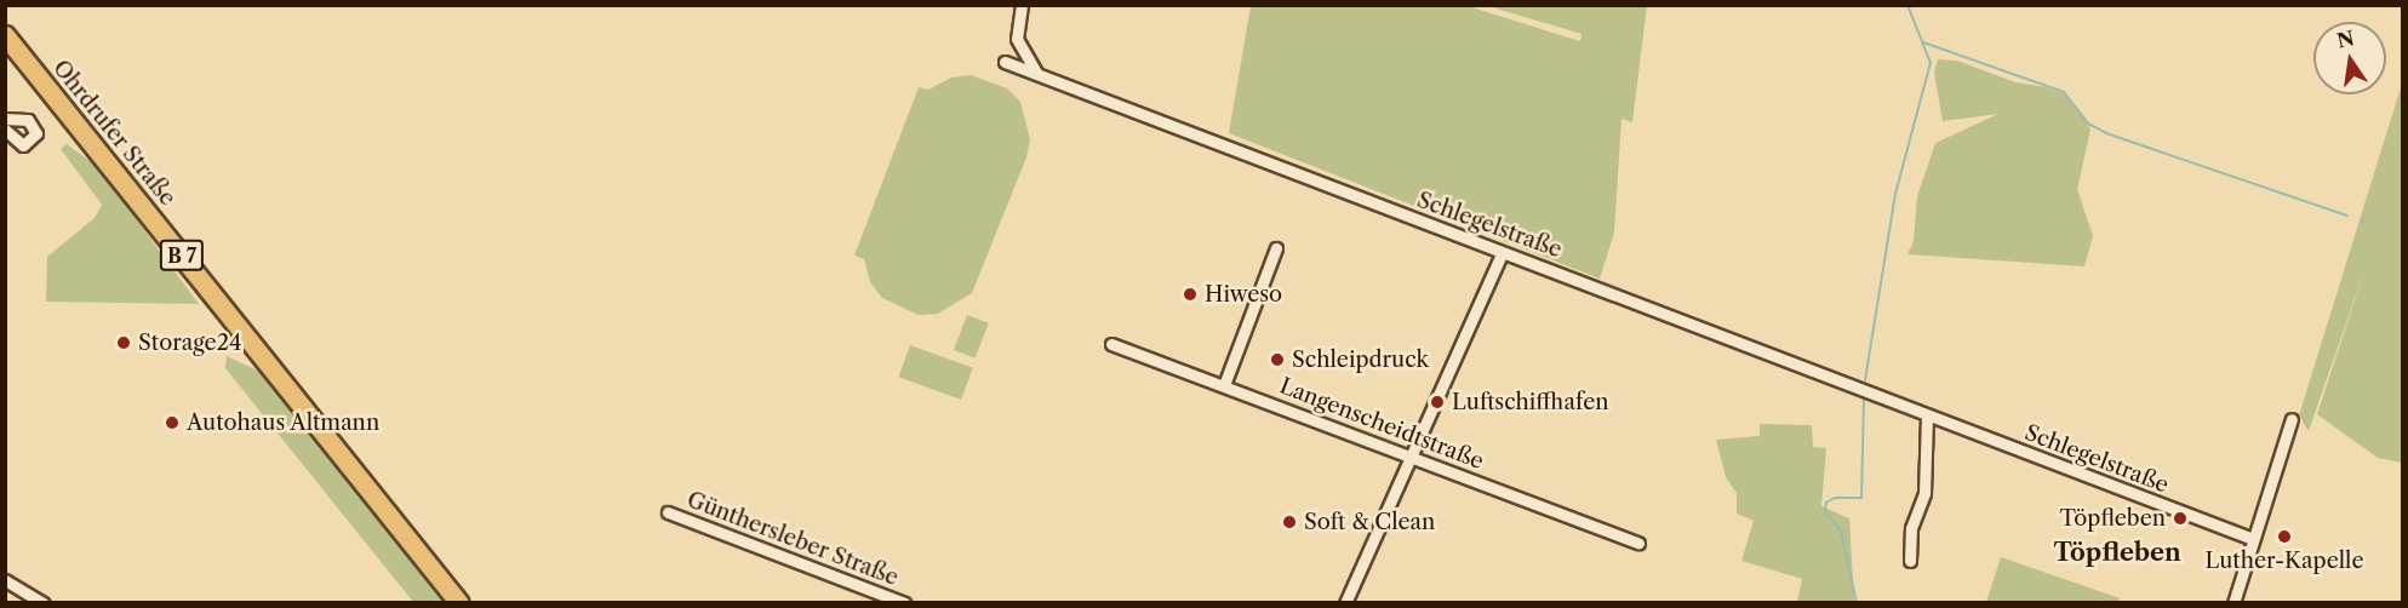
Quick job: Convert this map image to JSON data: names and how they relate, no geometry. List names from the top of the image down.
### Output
{
  "streets": {
    "main road": ["Ohrdrufer Straße", "B 7"],
    "street": ["Schlegelstraße", "Langenscheidtstraße", "Günthersleber Straße"]
  },
  "districts": ["Töpfleben"],
  "places": [
    "Hiweso",
    "Storage24",
    "Schleipdruck",
    "Luftschiffhafen",
    "Autohaus Altmann",
    "Töpfleben",
    "Soft & Clean",
    "Luther-Kapelle"
  ],
  "north": "top"
}
